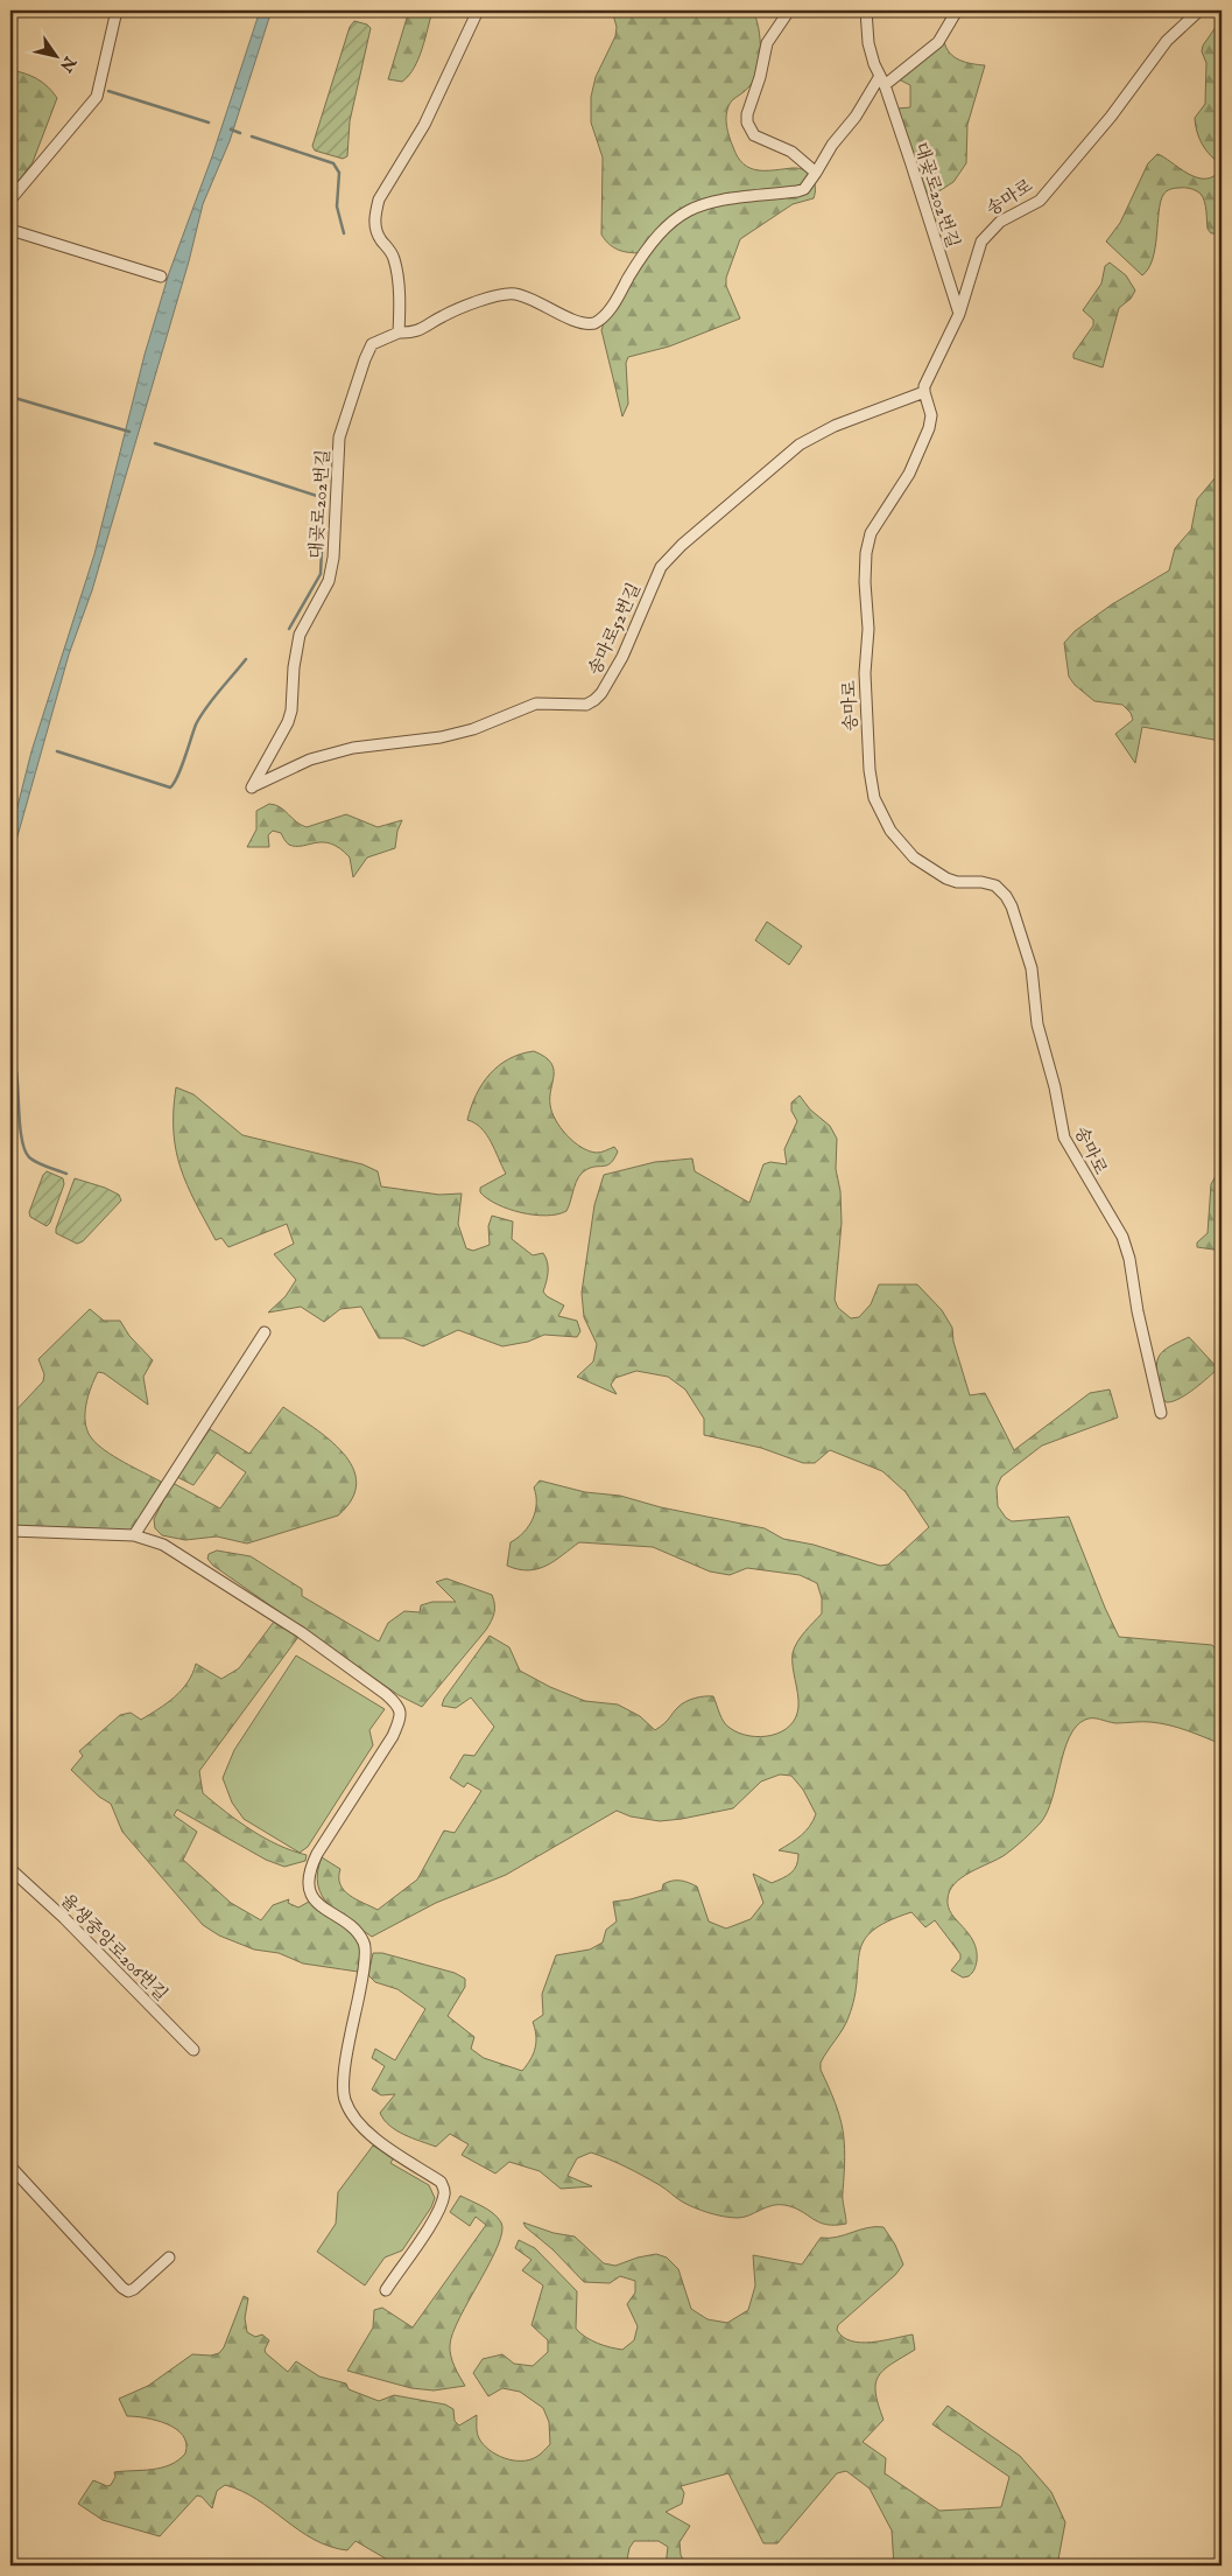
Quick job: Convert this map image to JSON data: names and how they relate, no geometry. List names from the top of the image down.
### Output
{
  "streets": {
    "street": [
      "대곶로202번길",
      "송마로",
      "송마로52번길",
      "율생중앙로206번길"
    ]
  },
  "crossings": [
    ["대곶로202번길", "송마로"],
    ["대곶로202번길", "송마로52번길"],
    ["송마로", "송마로52번길"]
  ],
  "north": "bottom right"
}
